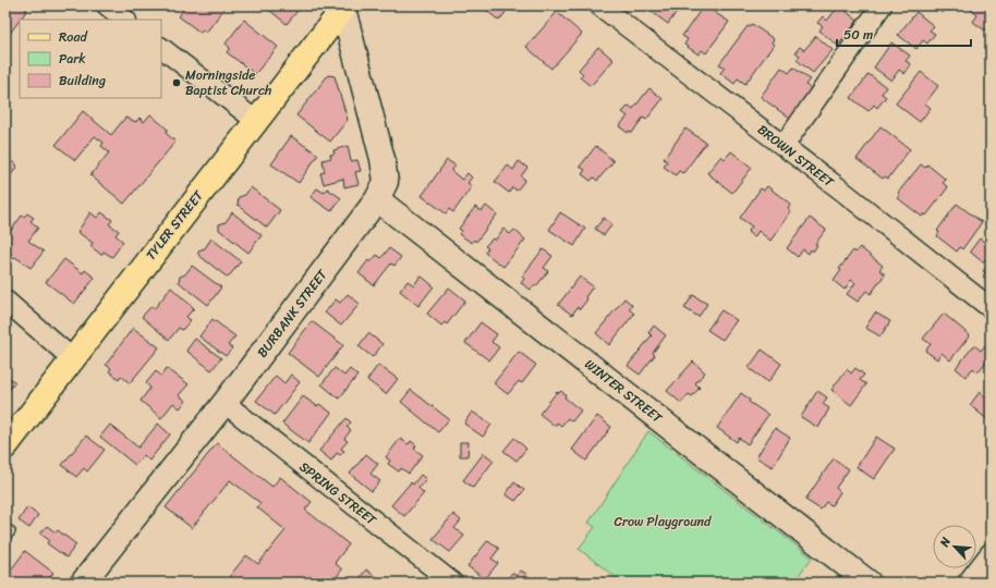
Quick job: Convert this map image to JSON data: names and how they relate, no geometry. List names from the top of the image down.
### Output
{
  "streets": {
    "main road": ["TYLER STREET"],
    "street": [
      "BROWN STREET",
      "BURBANK STREET",
      "WINTER STREET",
      "SPRING STREET"
    ]
  },
  "crossings": [
    ["TYLER STREET", "BURBANK STREET"],
    ["BURBANK STREET", "WINTER STREET"],
    ["BURBANK STREET", "SPRING STREET"]
  ],
  "parks": ["Crow Playground"],
  "places": ["Morningside Baptist Church"],
  "legend": ["Road", "Park", "Building"],
  "scale_bar": "50 m",
  "north": "top left"
}
